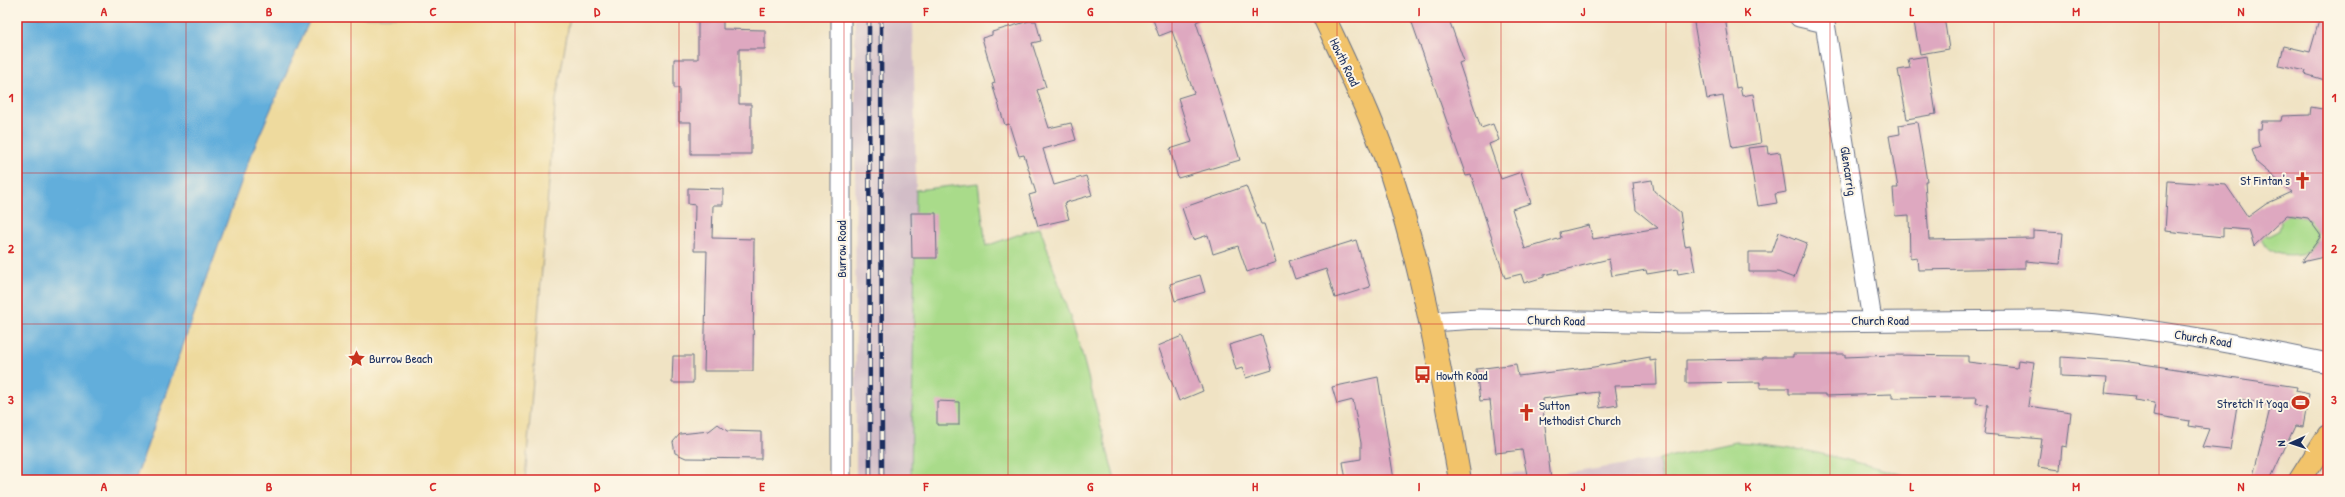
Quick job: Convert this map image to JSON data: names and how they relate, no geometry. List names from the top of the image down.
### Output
{
  "streets": {
    "main road": ["Howth Road"],
    "street": ["Glencarrig", "Burrow Road", "Church Road"]
  },
  "crossings": [
    ["Howth Road", "Church Road"],
    ["Glencarrig", "Church Road"]
  ],
  "places": {
    "church": ["St Fintan's", "Sutton Methodist Church"],
    "place": ["Burrow Beach"],
    "bus stop": ["Howth Road"],
    "sports": ["Stretch It Yoga"]
  },
  "north": "left",
  "grid": {
    "columns": [
      "A",
      "B",
      "C",
      "D",
      "E",
      "F",
      "G",
      "H",
      "I",
      "J",
      "K",
      "L",
      "M",
      "N"
    ],
    "rows": ["1", "2", "3"]
  }
}
